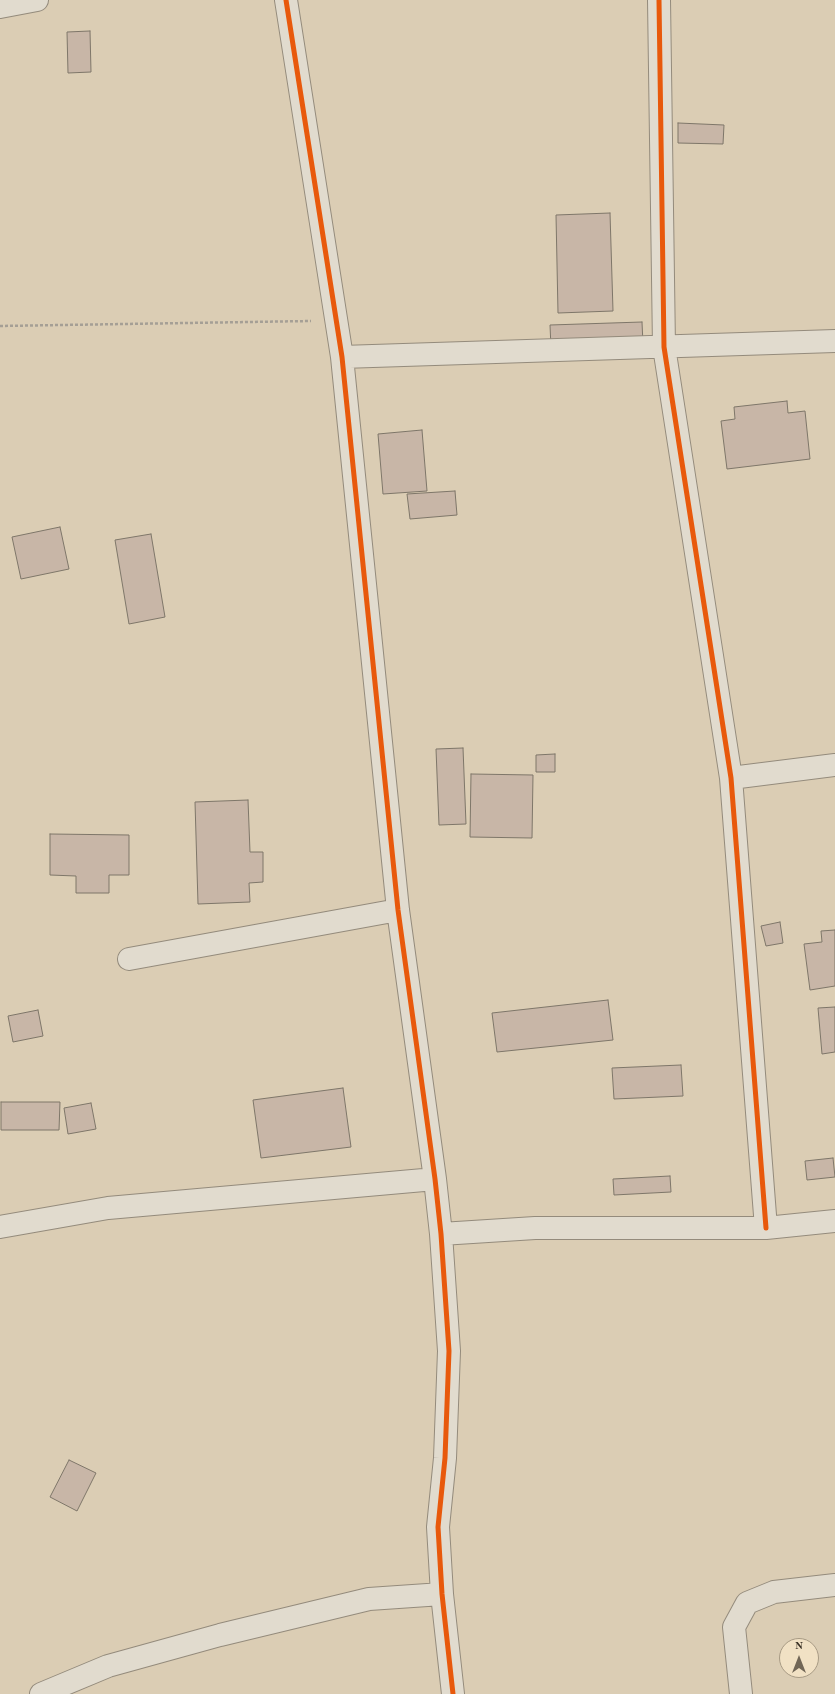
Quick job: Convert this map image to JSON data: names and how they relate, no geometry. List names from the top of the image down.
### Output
{
  "north": "top"
}
